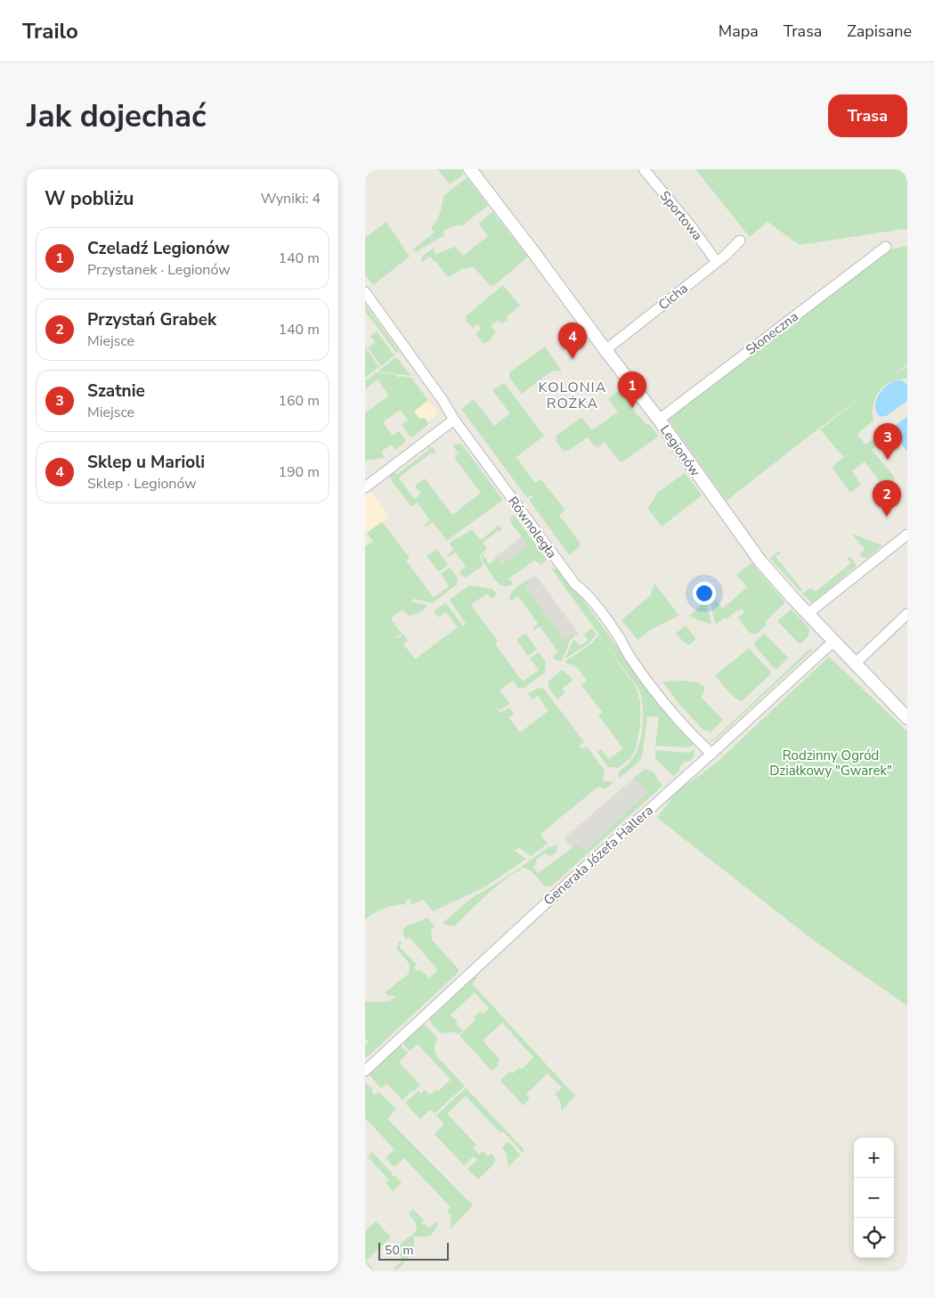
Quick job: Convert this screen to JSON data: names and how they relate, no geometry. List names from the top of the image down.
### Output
{
  "streets": {
    "street": [
      "Sportowa",
      "Cicha",
      "Słoneczna",
      "Legionów",
      "Równoległa",
      "Generała Józefa Hallera"
    ]
  },
  "crossings": [
    ["Sportowa", "Cicha"],
    ["Cicha", "Legionów"],
    ["Słoneczna", "Legionów"],
    ["Legionów", "Generała Józefa Hallera"],
    ["Równoległa", "Generała Józefa Hallera"]
  ],
  "districts": ["KOLONIA ROŻKA"],
  "parks": ["Rodzinny Ogród Działkowy \"Gwarek\""],
  "scale_bar": "50 m",
  "page": {
    "header": "Trailo",
    "nav": ["Mapa", "Trasa", "Zapisane"],
    "buttons": "Trasa",
    "title": "Jak dojechać",
    "heading": ["W pobliżu", "Wyniki: 4"],
    "list": [
      {
        "mark": "1",
        "name": "Czeladź Legionów",
        "note": "Przystanek · Legionów",
        "value": "140 m"
      },
      {
        "mark": "2",
        "name": "Przystań Grabek",
        "note": "Miejsce",
        "value": "140 m"
      },
      {
        "mark": "3",
        "name": "Szatnie",
        "note": "Miejsce",
        "value": "160 m"
      },
      {
        "mark": "4",
        "name": "Sklep u Marioli",
        "note": "Sklep · Legionów",
        "value": "190 m"
      }
    ],
    "pins": [
      "4",
      "1",
      "3",
      "2"
    ],
    "map_buttons": ["+", "−"],
    "scale": "50 m"
  }
}
